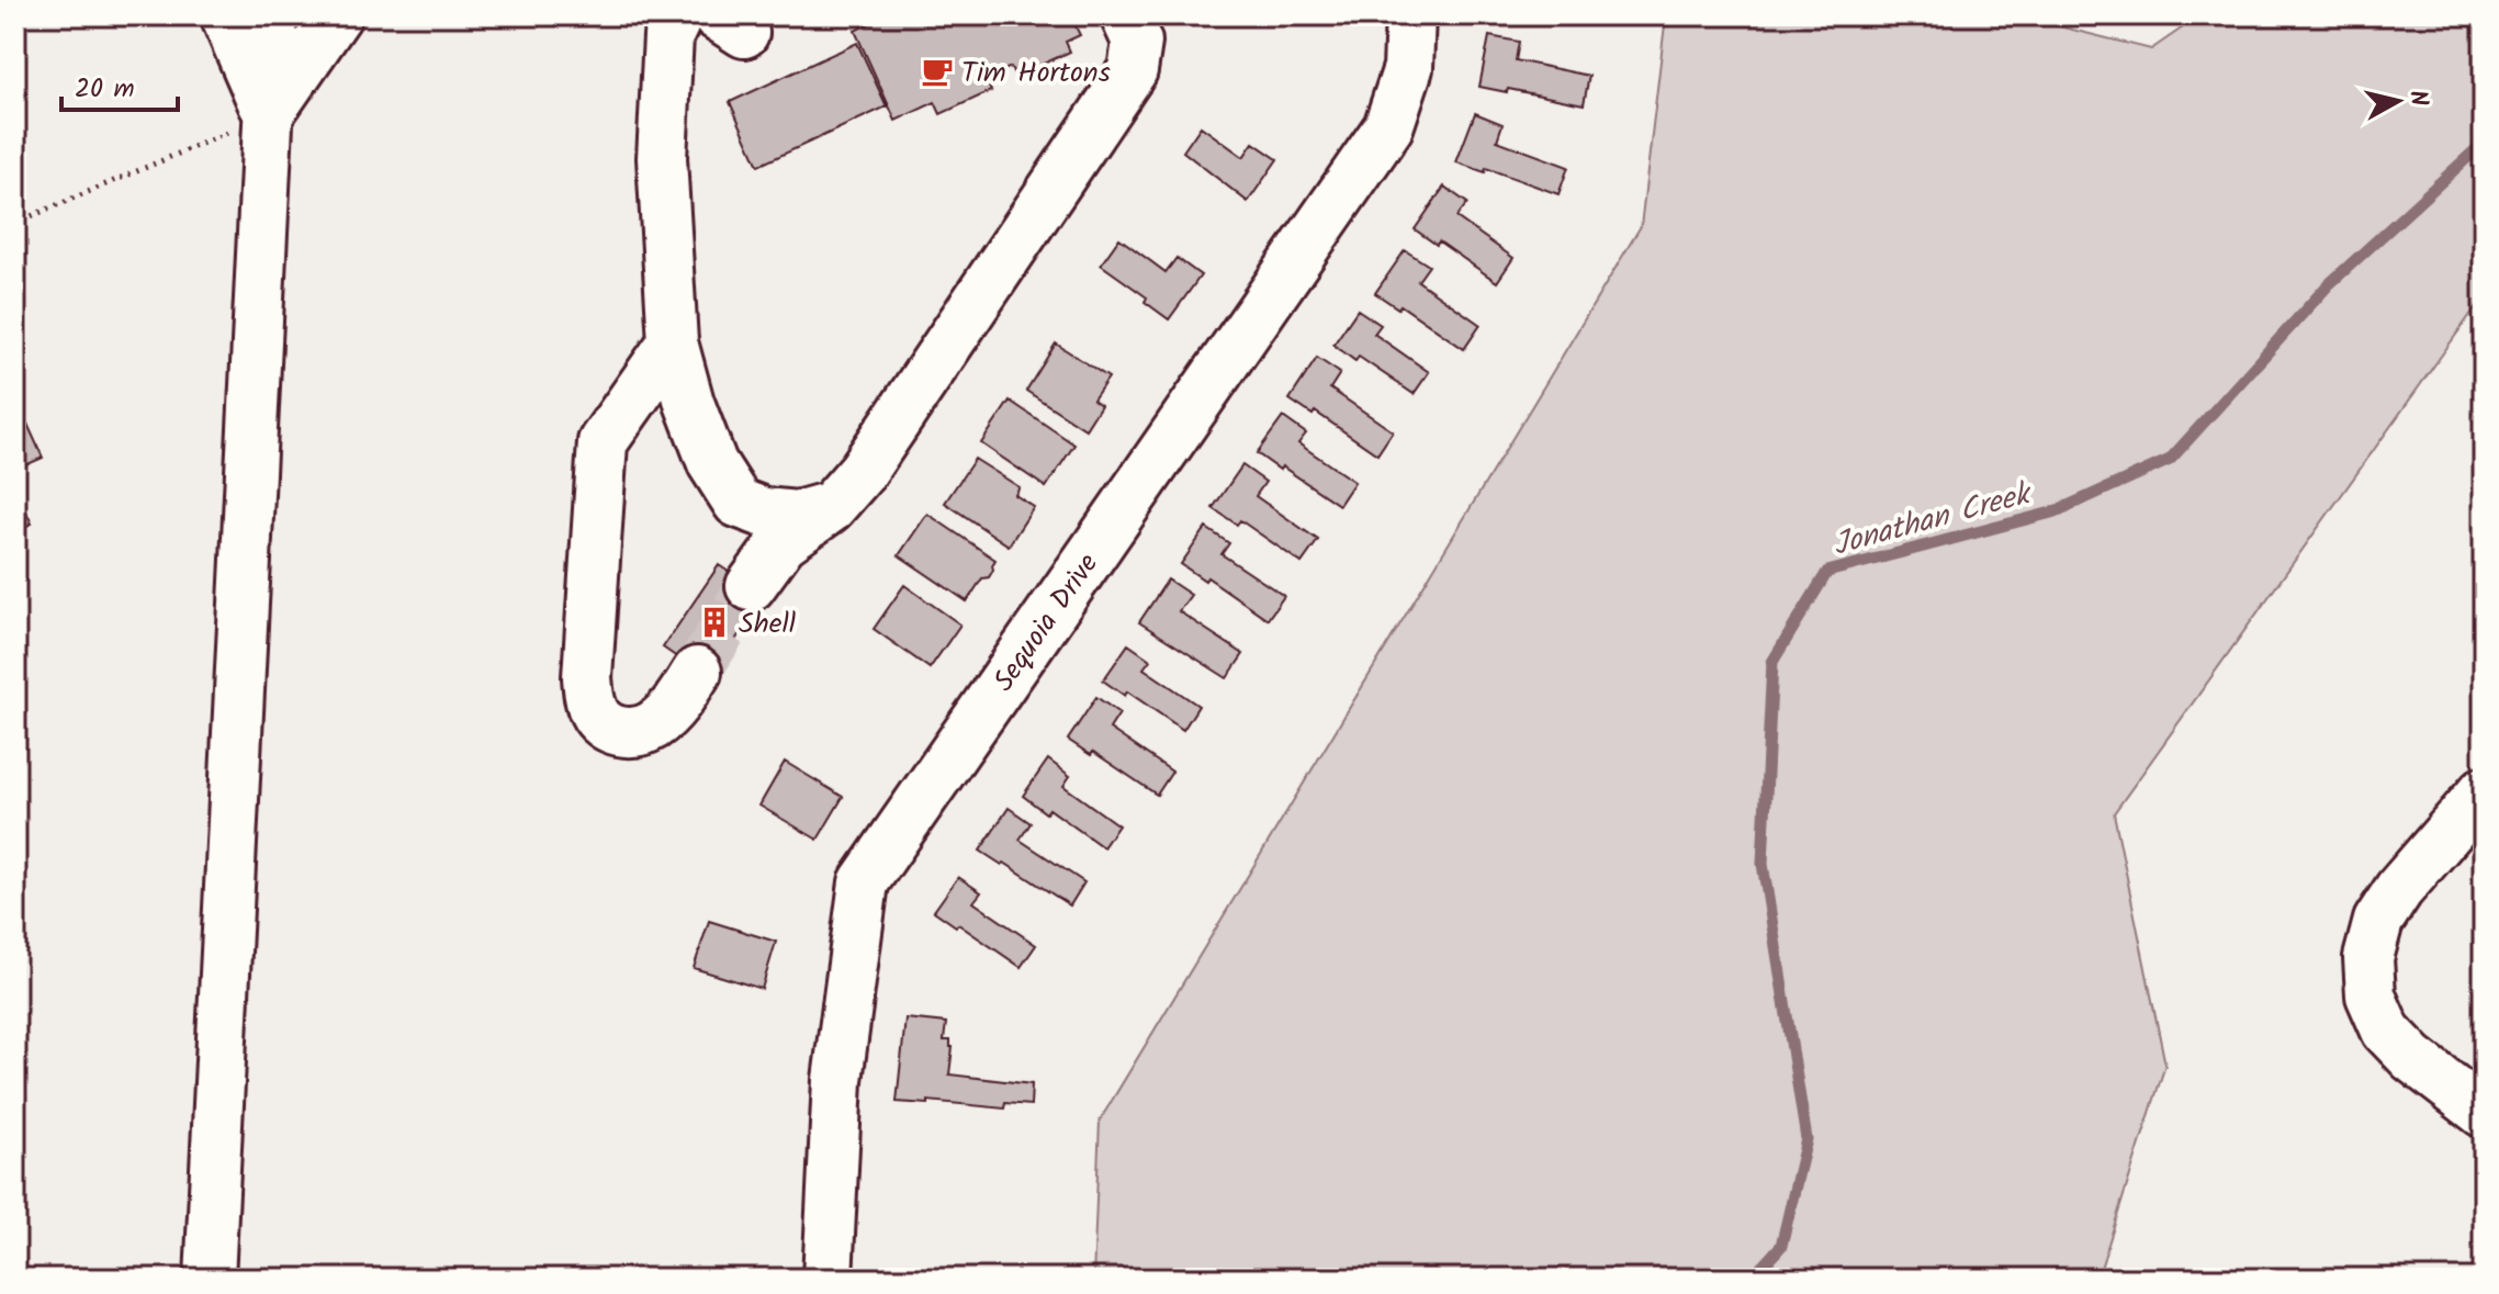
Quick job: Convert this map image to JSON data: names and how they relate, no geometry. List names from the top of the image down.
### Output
{
  "streets": {
    "street": ["Sequoia Drive"]
  },
  "water": ["Jonathan Creek"],
  "places": {
    "cafe": ["Tim Hortons"],
    "building": ["Shell"]
  },
  "scale_bar": "20 m",
  "north": "right"
}
